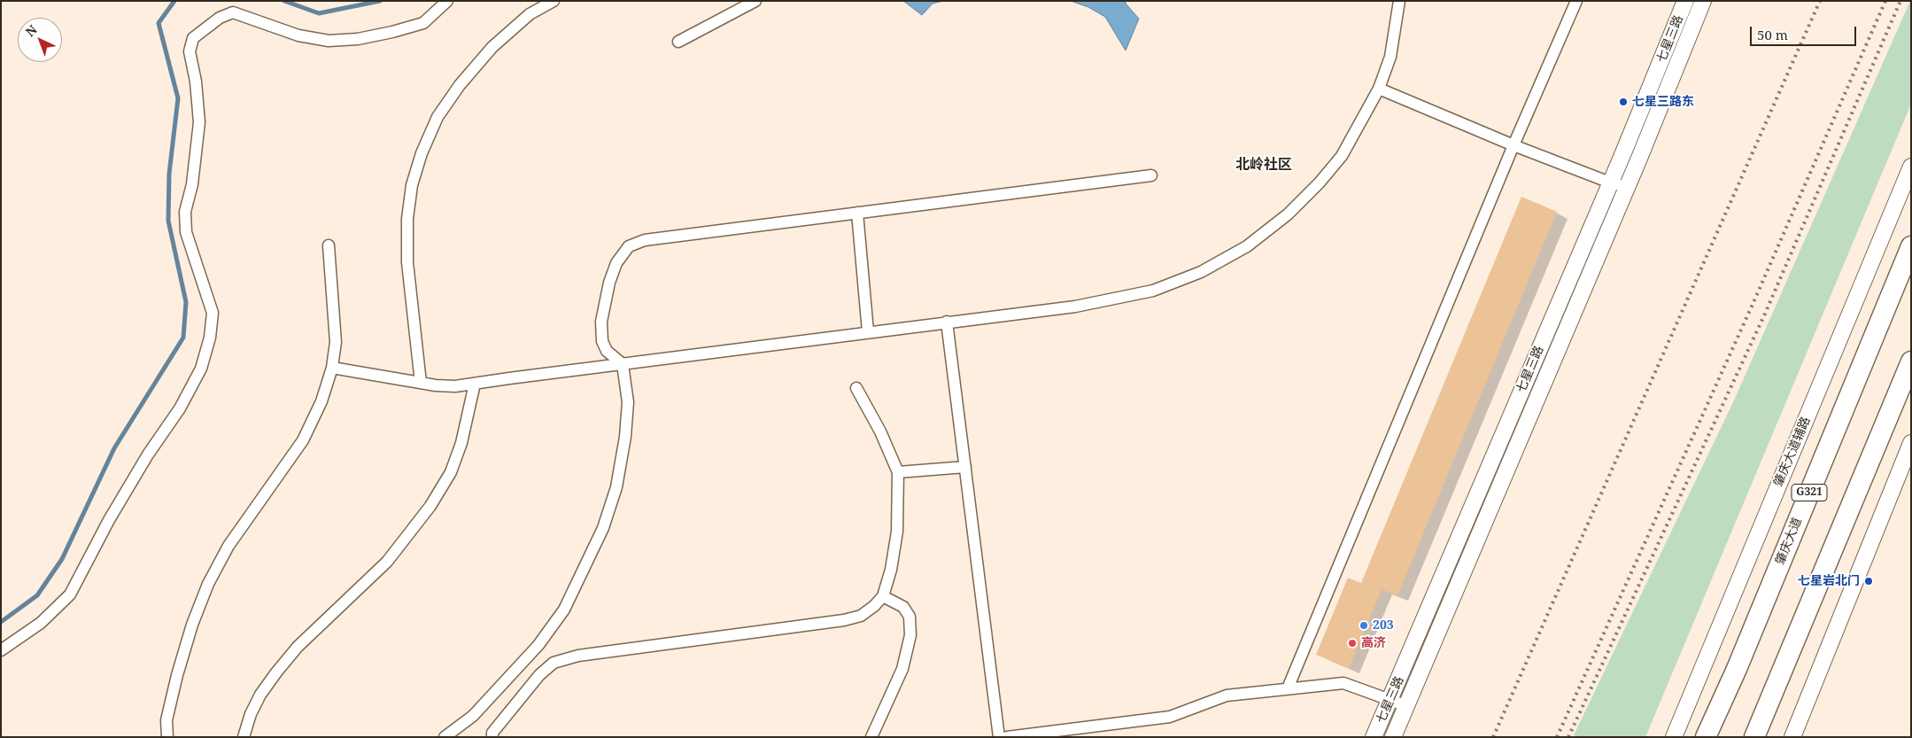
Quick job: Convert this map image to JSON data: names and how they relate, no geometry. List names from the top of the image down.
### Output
{
  "streets": {
    "highway": ["G321", "肇庆大道"],
    "street": ["七星三路", "肇庆大道辅路"]
  },
  "districts": ["北岭社区"],
  "places": [
    "七星三路东",
    "七星岩北门",
    "203",
    "高济"
  ],
  "scale_bar": "50 m",
  "north": "top left"
}
